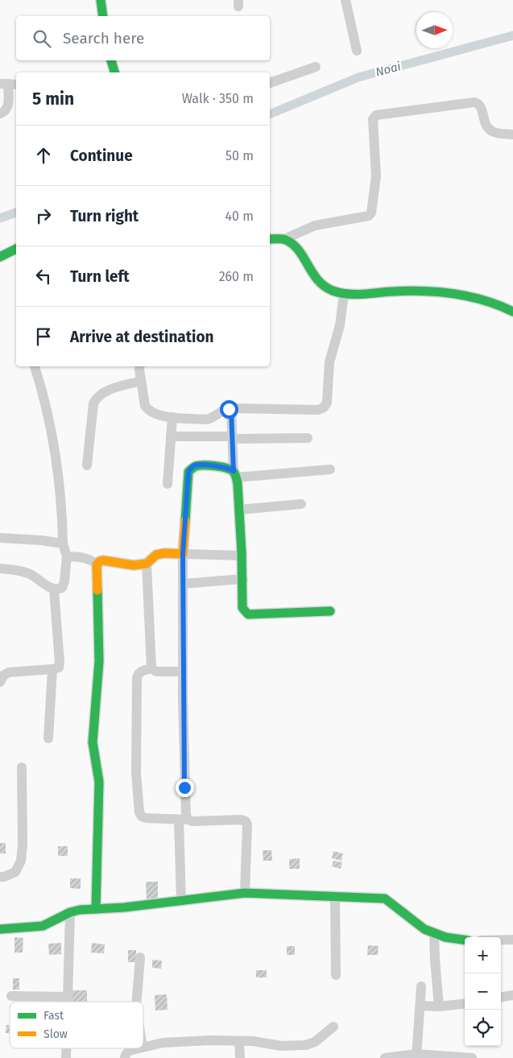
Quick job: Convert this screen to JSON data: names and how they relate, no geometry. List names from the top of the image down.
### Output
{
  "water": ["Noai"],
  "legend": ["Fast", "Slow"],
  "north": "right",
  "page": {
    "search": "Search here",
    "heading": ["5 min", "Walk · 350 m"],
    "list": [
      ["Continue", "50 m"],
      ["Turn right", "40 m"],
      ["Turn left", "260 m"],
      "Arrive at destination"
    ],
    "map_buttons": ["+", "−"]
  }
}
